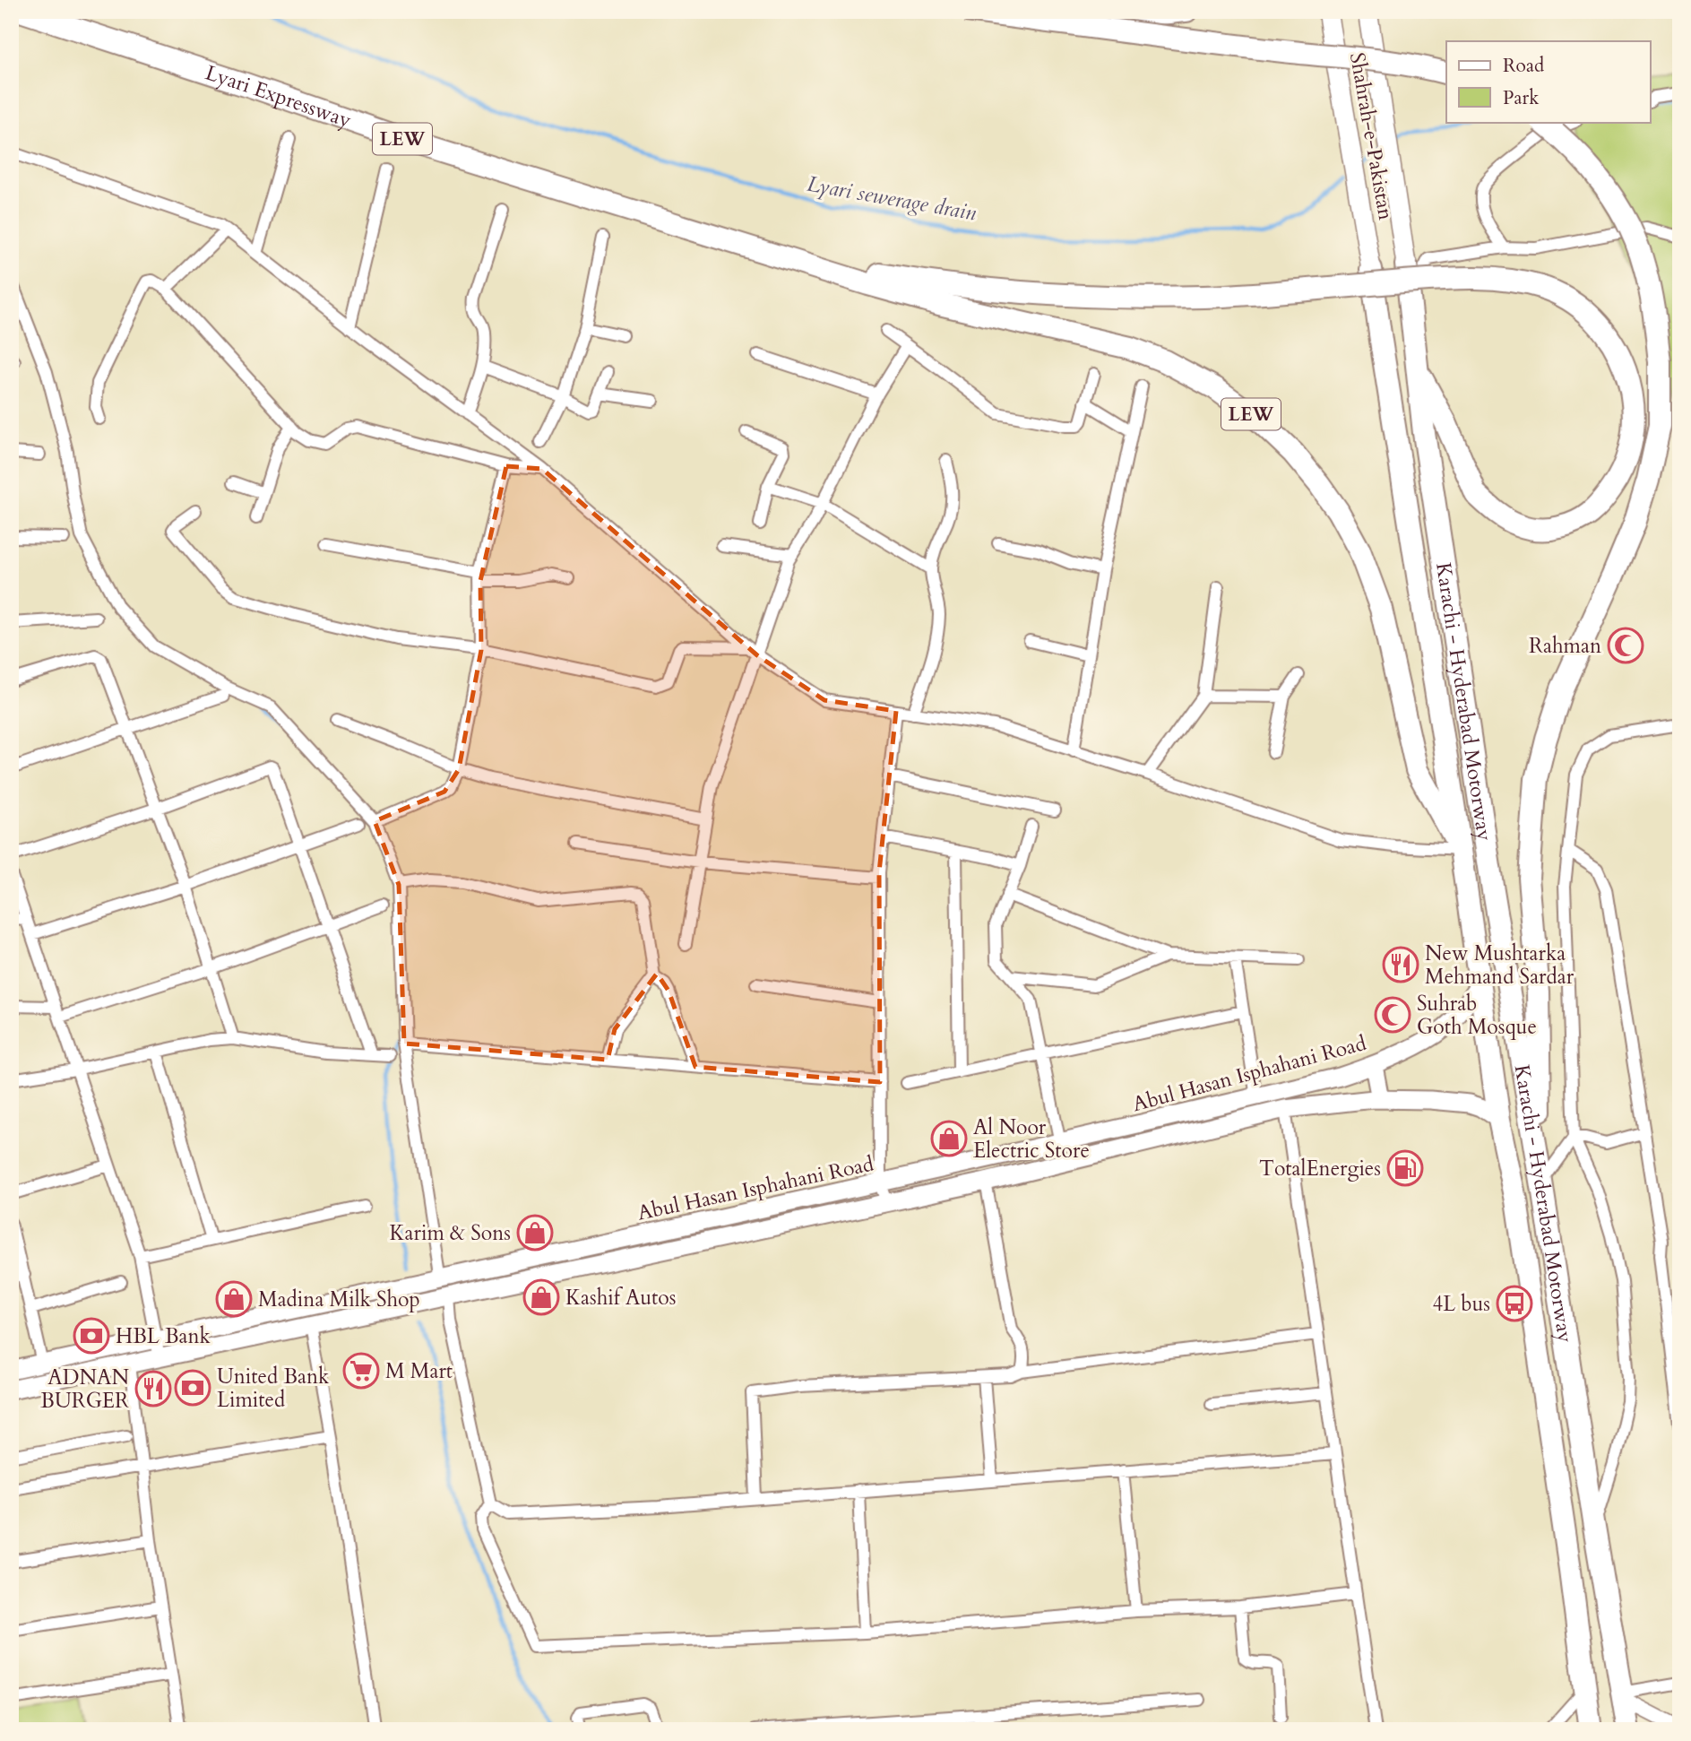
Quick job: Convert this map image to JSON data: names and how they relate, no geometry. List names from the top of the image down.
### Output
{
  "streets": {
    "highway": [
      "Lyari Expressway",
      "Shahrah-e-Pakistan",
      "LEW",
      "Karachi - Hyderabad Motorway"
    ],
    "main road": ["Abul Hasan Isphahani Road"]
  },
  "crossings": [
    ["Lyari Expressway", "LEW"],
    ["Shahrah-e-Pakistan", "Karachi - Hyderabad Motorway"],
    ["LEW", "Karachi - Hyderabad Motorway"],
    ["Karachi - Hyderabad Motorway", "Abul Hasan Isphahani Road"]
  ],
  "water": ["Lyari sewerage drain"],
  "places": {
    "mosque": ["Rahman", "Suhrab Goth Mosque"],
    "restaurant": ["New Mushtarka Mehmand Sardar", "ADNAN BURGER"],
    "shop": [
      "Al Noor Electric Store",
      "Karim & Sons",
      "Kashif Autos",
      "Madina Milk Shop"
    ],
    "fuel station": ["TotalEnergies"],
    "bus stop": ["4L bus"],
    "bank": ["HBL Bank", "United Bank Limited"],
    "supermarket": ["M Mart"]
  },
  "legend": ["Road", "Park"]
}
